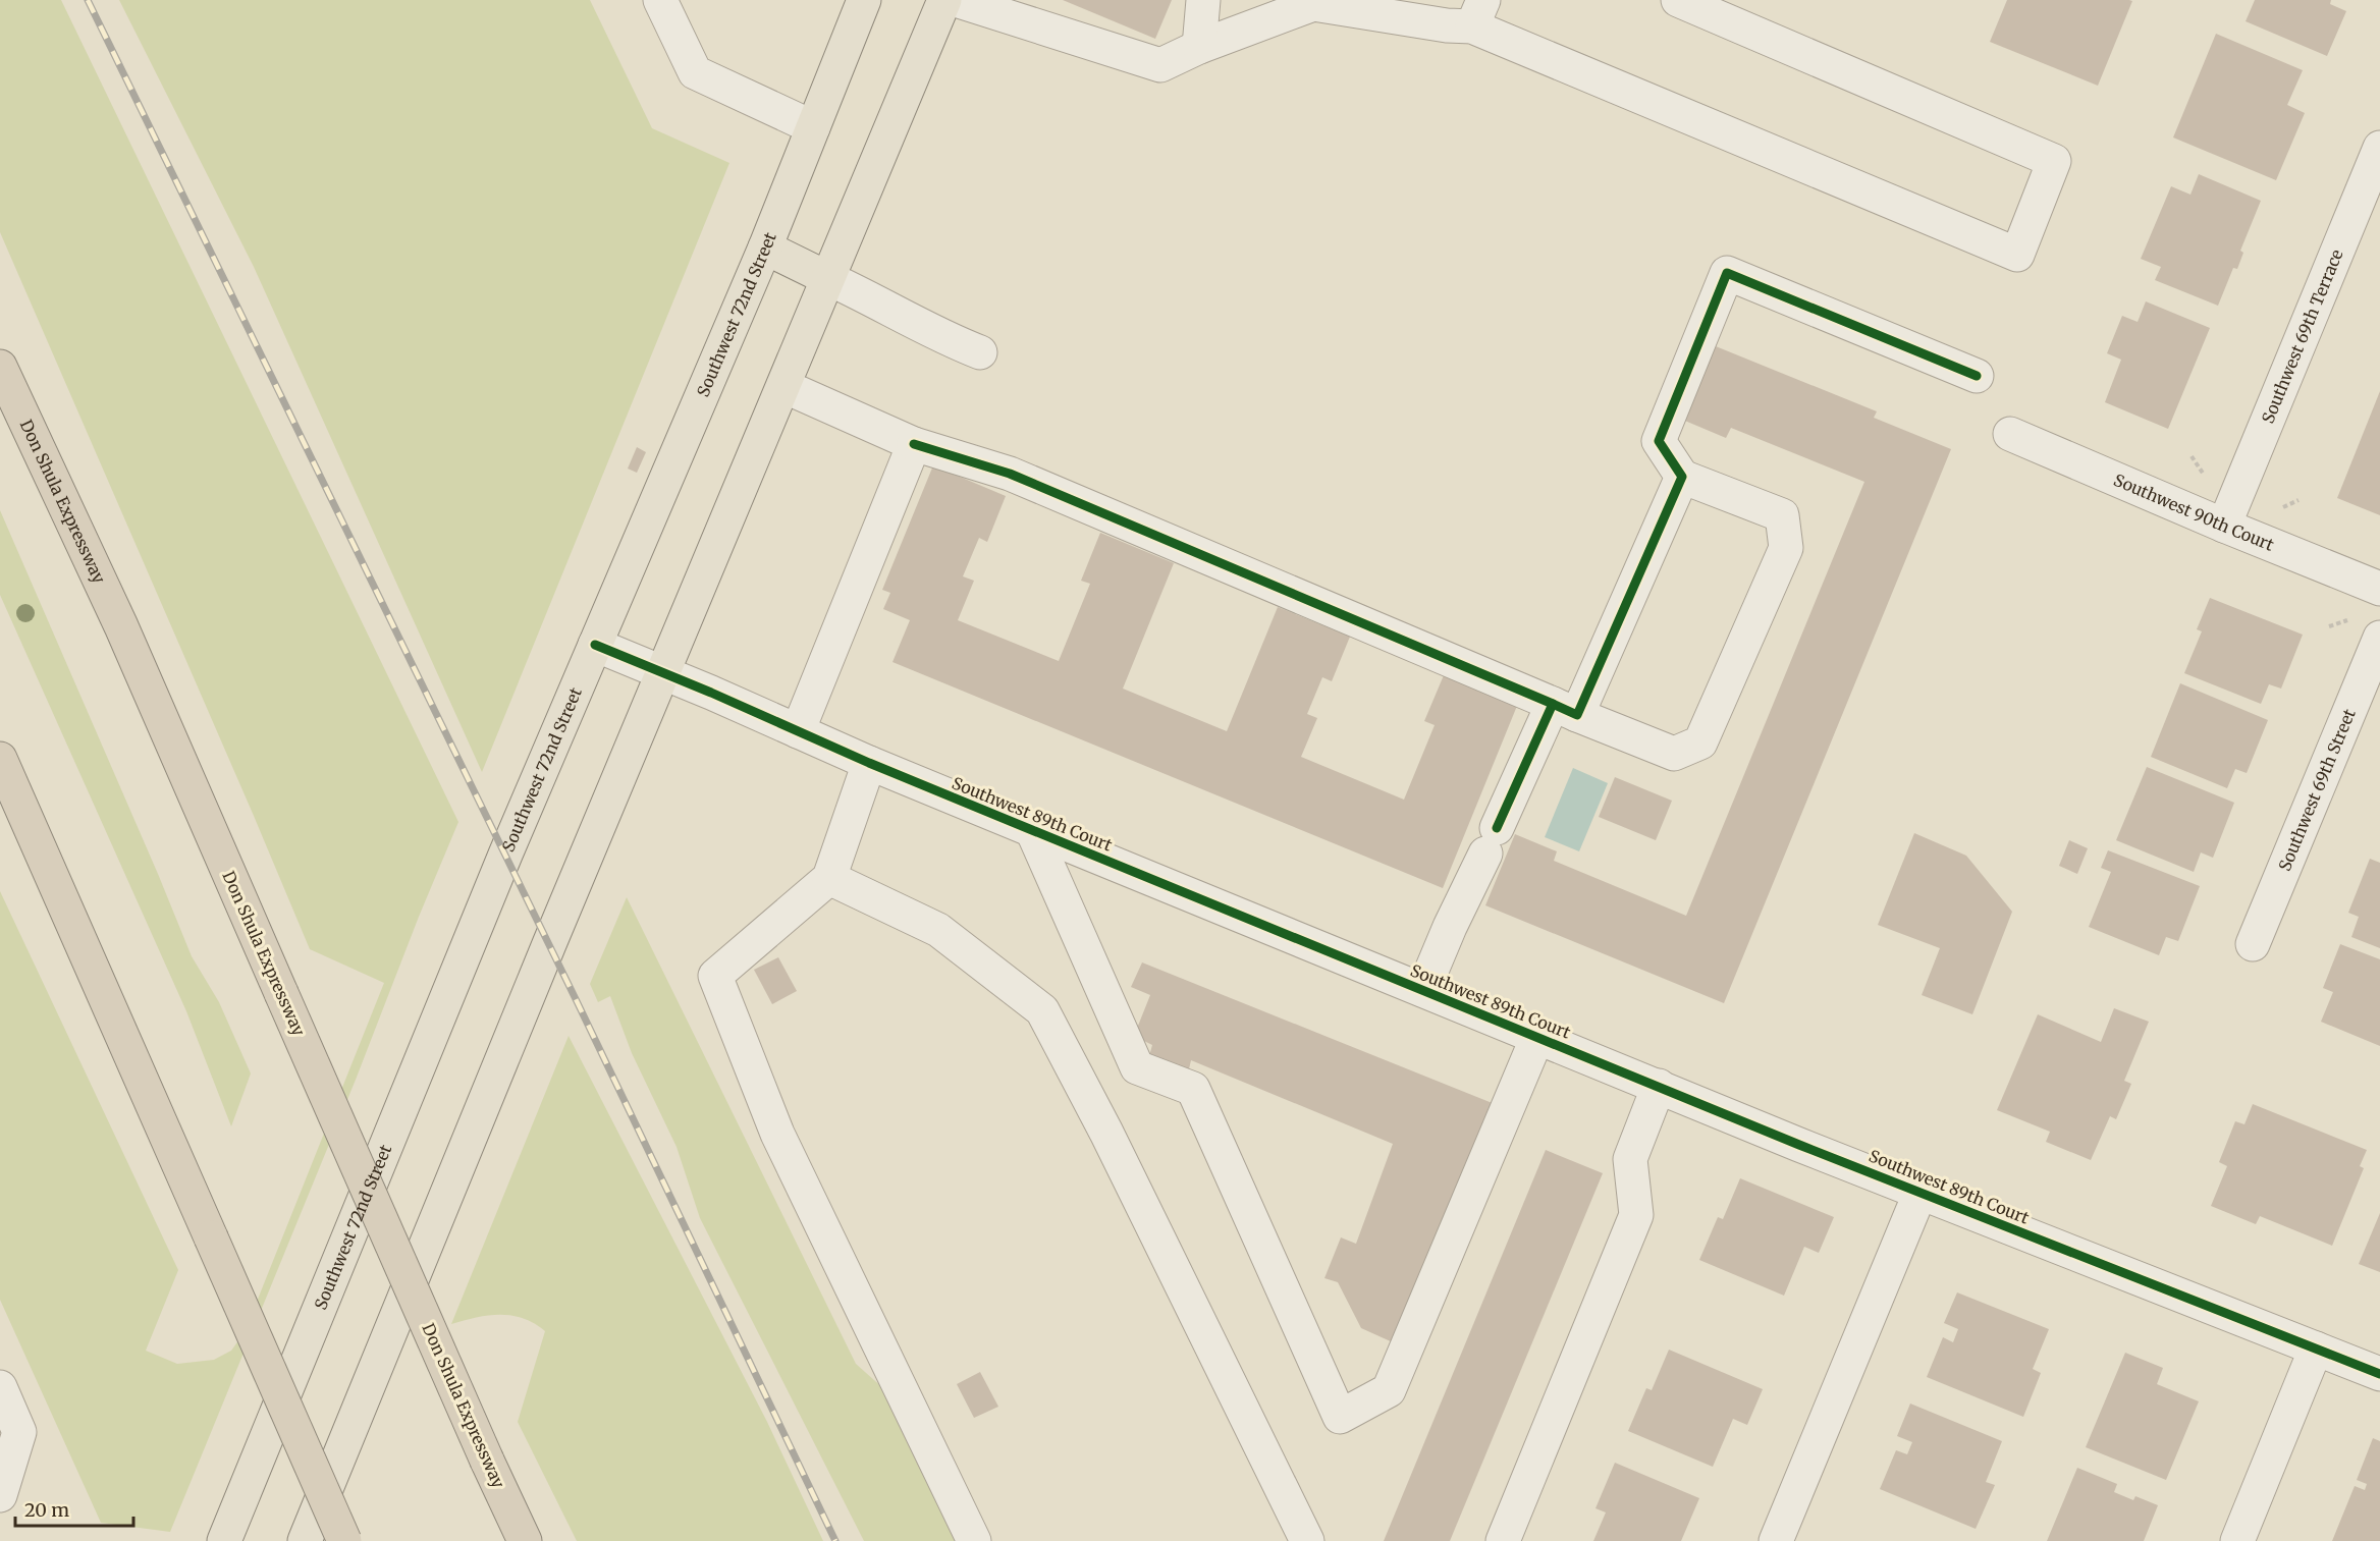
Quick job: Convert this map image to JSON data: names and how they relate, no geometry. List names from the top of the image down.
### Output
{
  "streets": {
    "highway": ["Don Shula Expressway"],
    "main road": ["Southwest 72nd Street"],
    "street": [
      "Southwest 69th Terrace",
      "Southwest 90th Court",
      "Southwest 69th Street",
      "Southwest 89th Court"
    ]
  },
  "crossings": [
    ["Southwest 72nd Street", "Southwest 89th Court"],
    ["Southwest 69th Terrace", "Southwest 90th Court"]
  ],
  "scale_bar": "20 m"
}
